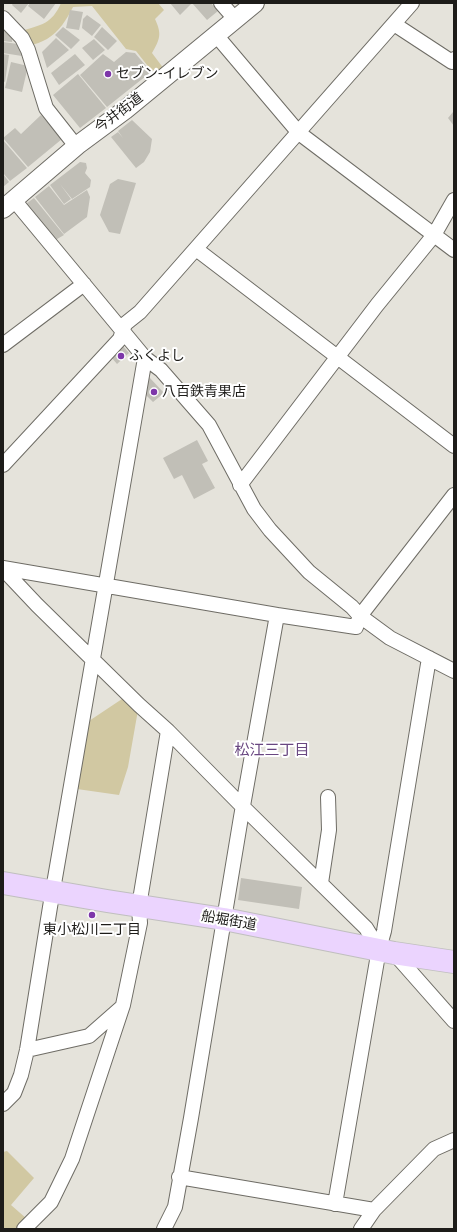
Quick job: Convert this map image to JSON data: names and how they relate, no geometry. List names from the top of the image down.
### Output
{
  "streets": {
    "main road": ["船堀街道"],
    "street": ["今井街道"]
  },
  "districts": ["松江三丁目"],
  "places": [
    "セブン-イレブン",
    "ふくよし",
    "八百鉄青果店",
    "東小松川二丁目"
  ]
}
